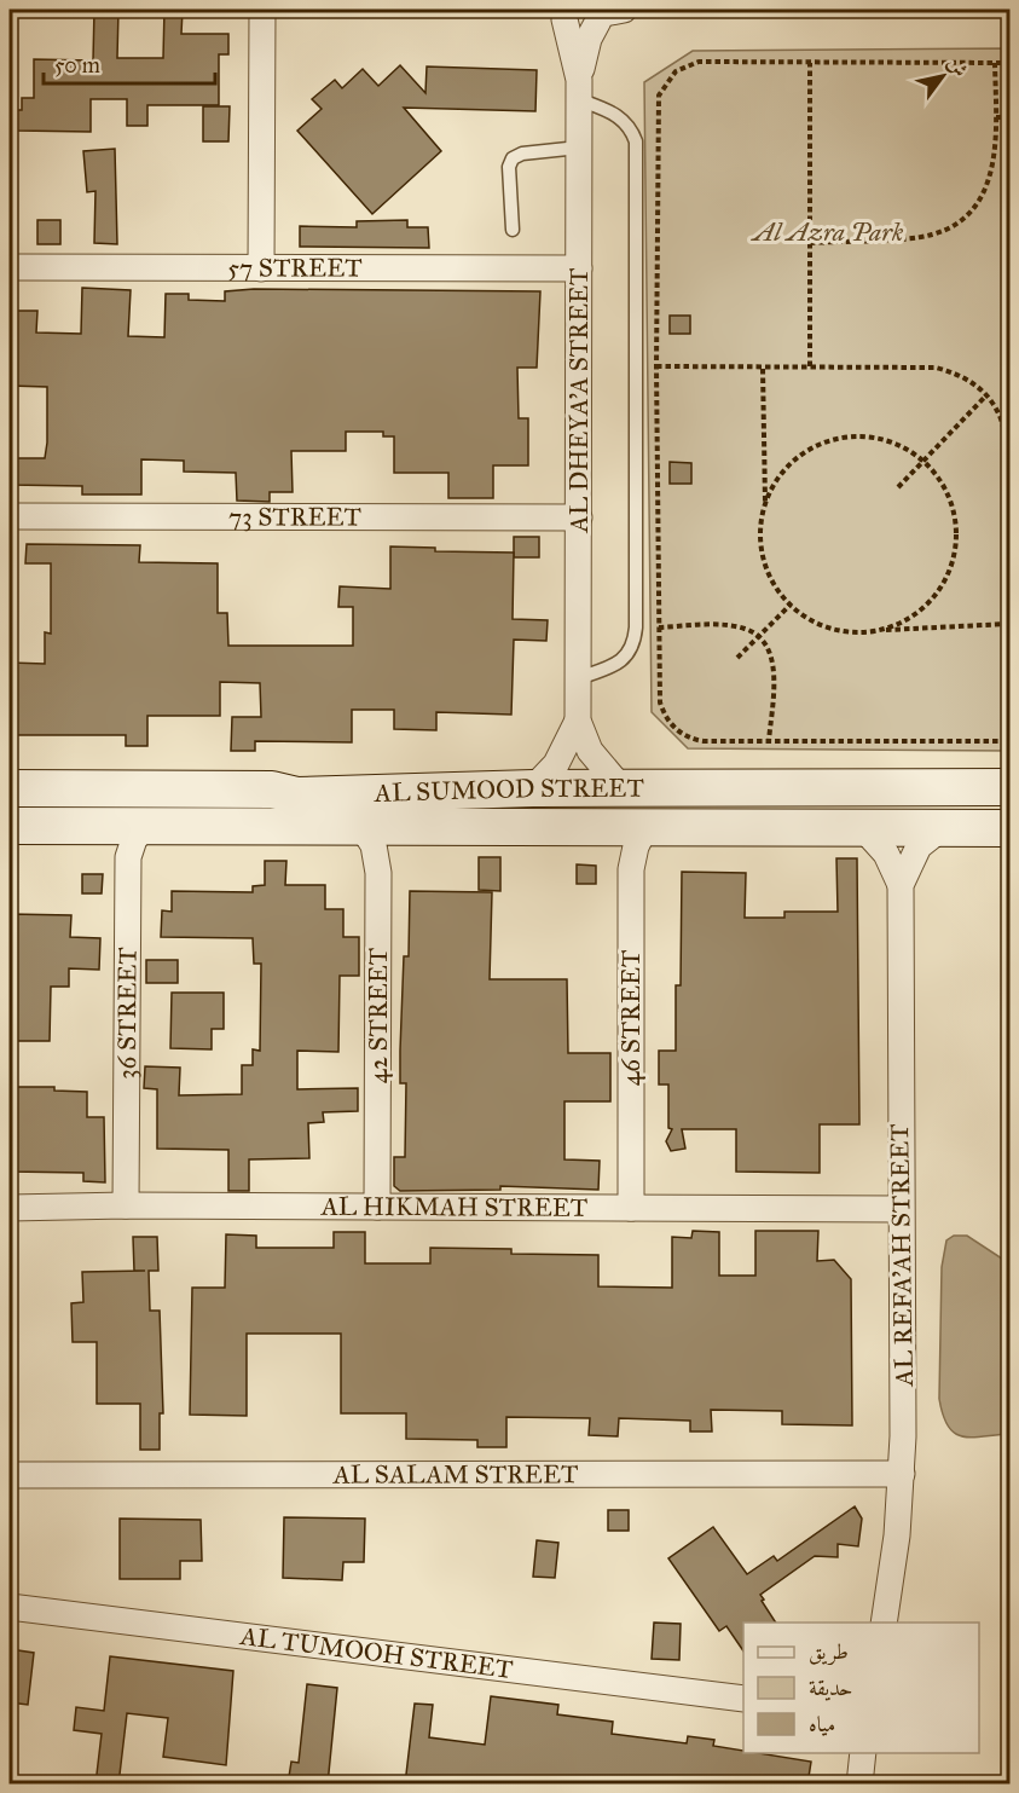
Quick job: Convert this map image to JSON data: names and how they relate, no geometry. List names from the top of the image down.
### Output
{
  "streets": {
    "street": [
      "57 STREET",
      "AL DHEYA'A STREET",
      "73 STREET",
      "AL SUMOOD STREET",
      "36 STREET",
      "42 STREET",
      "46 STREET",
      "AL HIKMAH STREET",
      "AL REFA'AH STREET",
      "AL SALAM STREET",
      "AL TUMOOH STREET"
    ]
  },
  "crossings": [
    ["57 STREET", "AL DHEYA'A STREET"],
    ["AL DHEYA'A STREET", "73 STREET"],
    ["AL DHEYA'A STREET", "AL SUMOOD STREET"],
    ["AL SUMOOD STREET", "36 STREET"],
    ["AL SUMOOD STREET", "42 STREET"],
    ["AL SUMOOD STREET", "46 STREET"],
    ["AL SUMOOD STREET", "AL REFA'AH STREET"],
    ["36 STREET", "AL HIKMAH STREET"],
    ["42 STREET", "AL HIKMAH STREET"],
    ["46 STREET", "AL HIKMAH STREET"],
    ["AL HIKMAH STREET", "AL REFA'AH STREET"],
    ["AL REFA'AH STREET", "AL SALAM STREET"]
  ],
  "parks": ["Al Azra Park"],
  "legend": ["طريق", "حديقة", "مياه"],
  "scale_bar": "50 m",
  "north": "top right"
}
